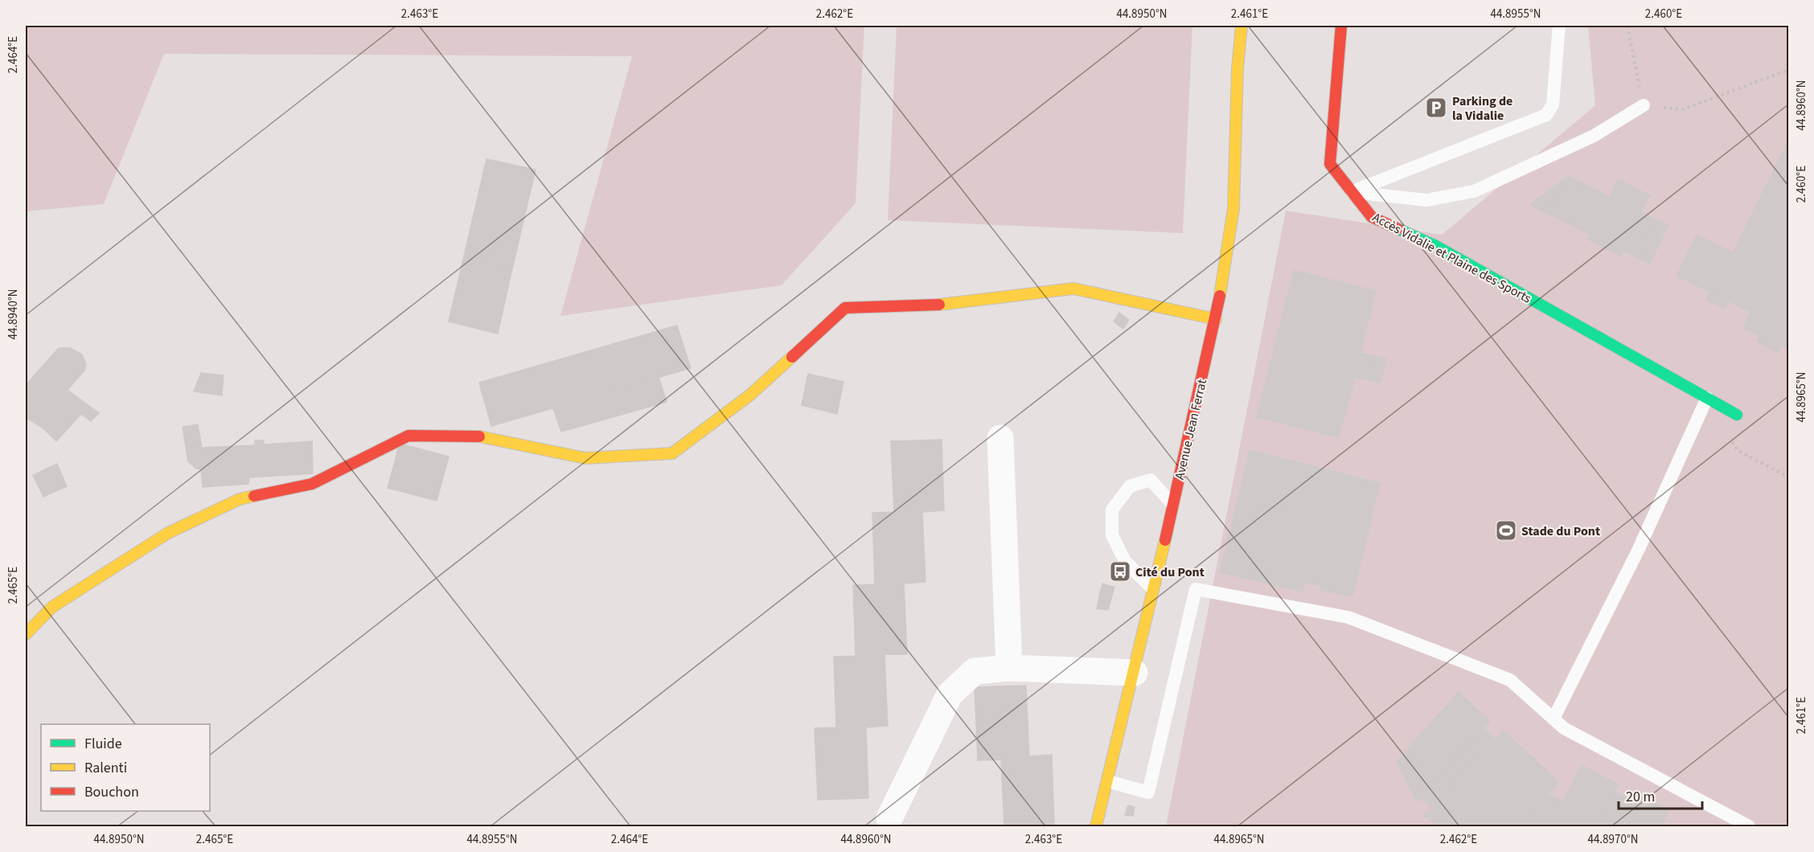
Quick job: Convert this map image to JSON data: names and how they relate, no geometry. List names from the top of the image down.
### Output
{
  "streets": {
    "street": ["Accès Vidalie et Plaine des Sports", "Avenue Jean Ferrat"]
  },
  "places": {
    "parking": ["Parking de la Vidalie"],
    "sports": ["Stade du Pont"],
    "bus stop": ["Cité du Pont"]
  },
  "legend": ["Fluide", "Ralenti", "Bouchon"],
  "scale_bar": "20 m",
  "coordinates": [
    "2.463°E",
    "2.462°E",
    "44.8950°N",
    "2.461°E",
    "44.8955°N",
    "2.460°E",
    "2.464°E",
    "44.8960°N",
    "44.8940°N",
    "44.8965°N",
    "2.465°E",
    "44.8970°N"
  ]
}
